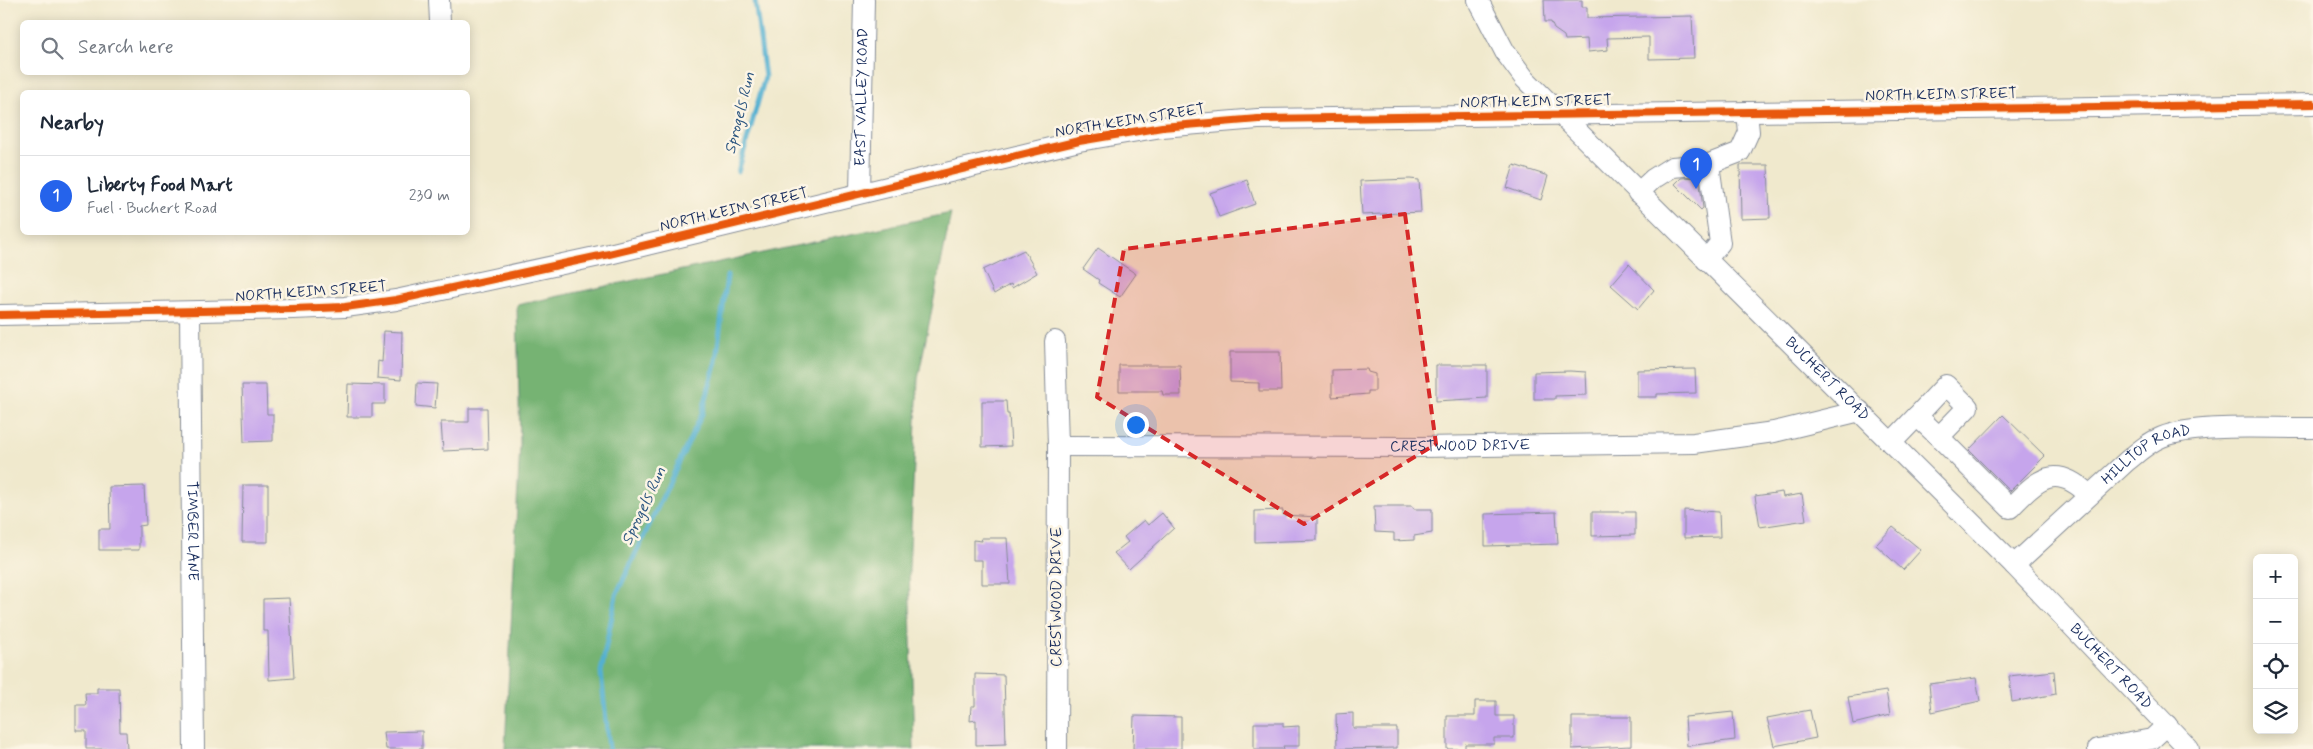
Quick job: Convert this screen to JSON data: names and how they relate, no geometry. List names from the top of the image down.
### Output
{
  "streets": {
    "street": [
      "NORTH KEIM STREET",
      "EAST VALLEY ROAD",
      "BUCHERT ROAD",
      "CRESTWOOD DRIVE",
      "HILLTOP ROAD",
      "TIMBER LANE"
    ]
  },
  "crossings": [
    ["NORTH KEIM STREET", "EAST VALLEY ROAD"],
    ["NORTH KEIM STREET", "BUCHERT ROAD"],
    ["NORTH KEIM STREET", "TIMBER LANE"],
    ["BUCHERT ROAD", "CRESTWOOD DRIVE"],
    ["BUCHERT ROAD", "HILLTOP ROAD"]
  ],
  "water": ["Sprogels Run"],
  "page": {
    "search": "Search here",
    "heading": "Nearby",
    "pins": "1",
    "list": [
      {
        "mark": "1",
        "name": "Liberty Food Mart",
        "note": "Fuel · Buchert Road",
        "value": "230 m"
      }
    ],
    "map_buttons": ["+", "−"]
  }
}
